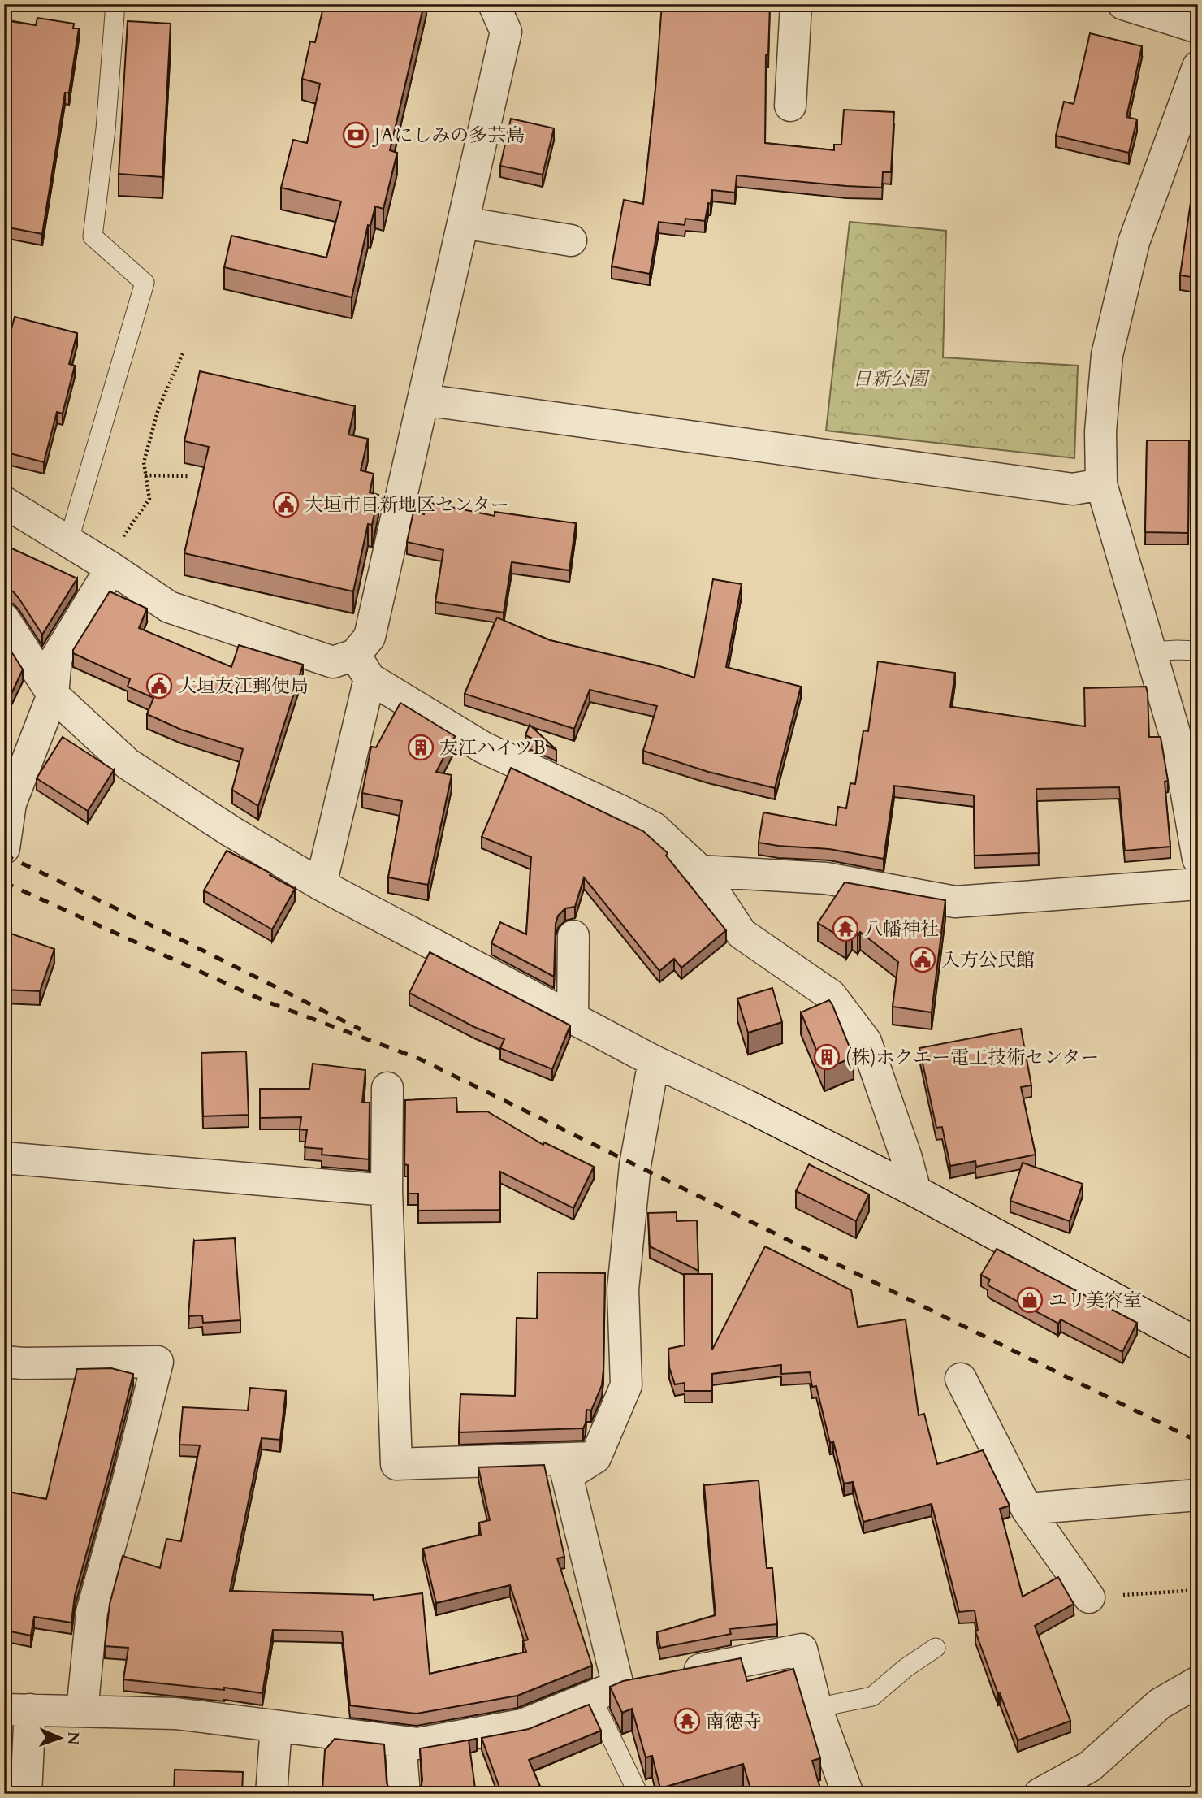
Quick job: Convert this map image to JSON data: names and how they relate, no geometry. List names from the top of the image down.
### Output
{
  "parks": ["日新公園"],
  "places": {
    "bank": ["JAにしみの多芸島"],
    "public building": ["大垣市日新地区センター", "大垣友江郵便局", "入方公民館"],
    "building": ["友江ハイツB", "(株)ホクエー電工技術センター"],
    "temple": ["八幡神社", "南徳寺"],
    "shop": ["ユリ美容室"]
  },
  "north": "right"
}
